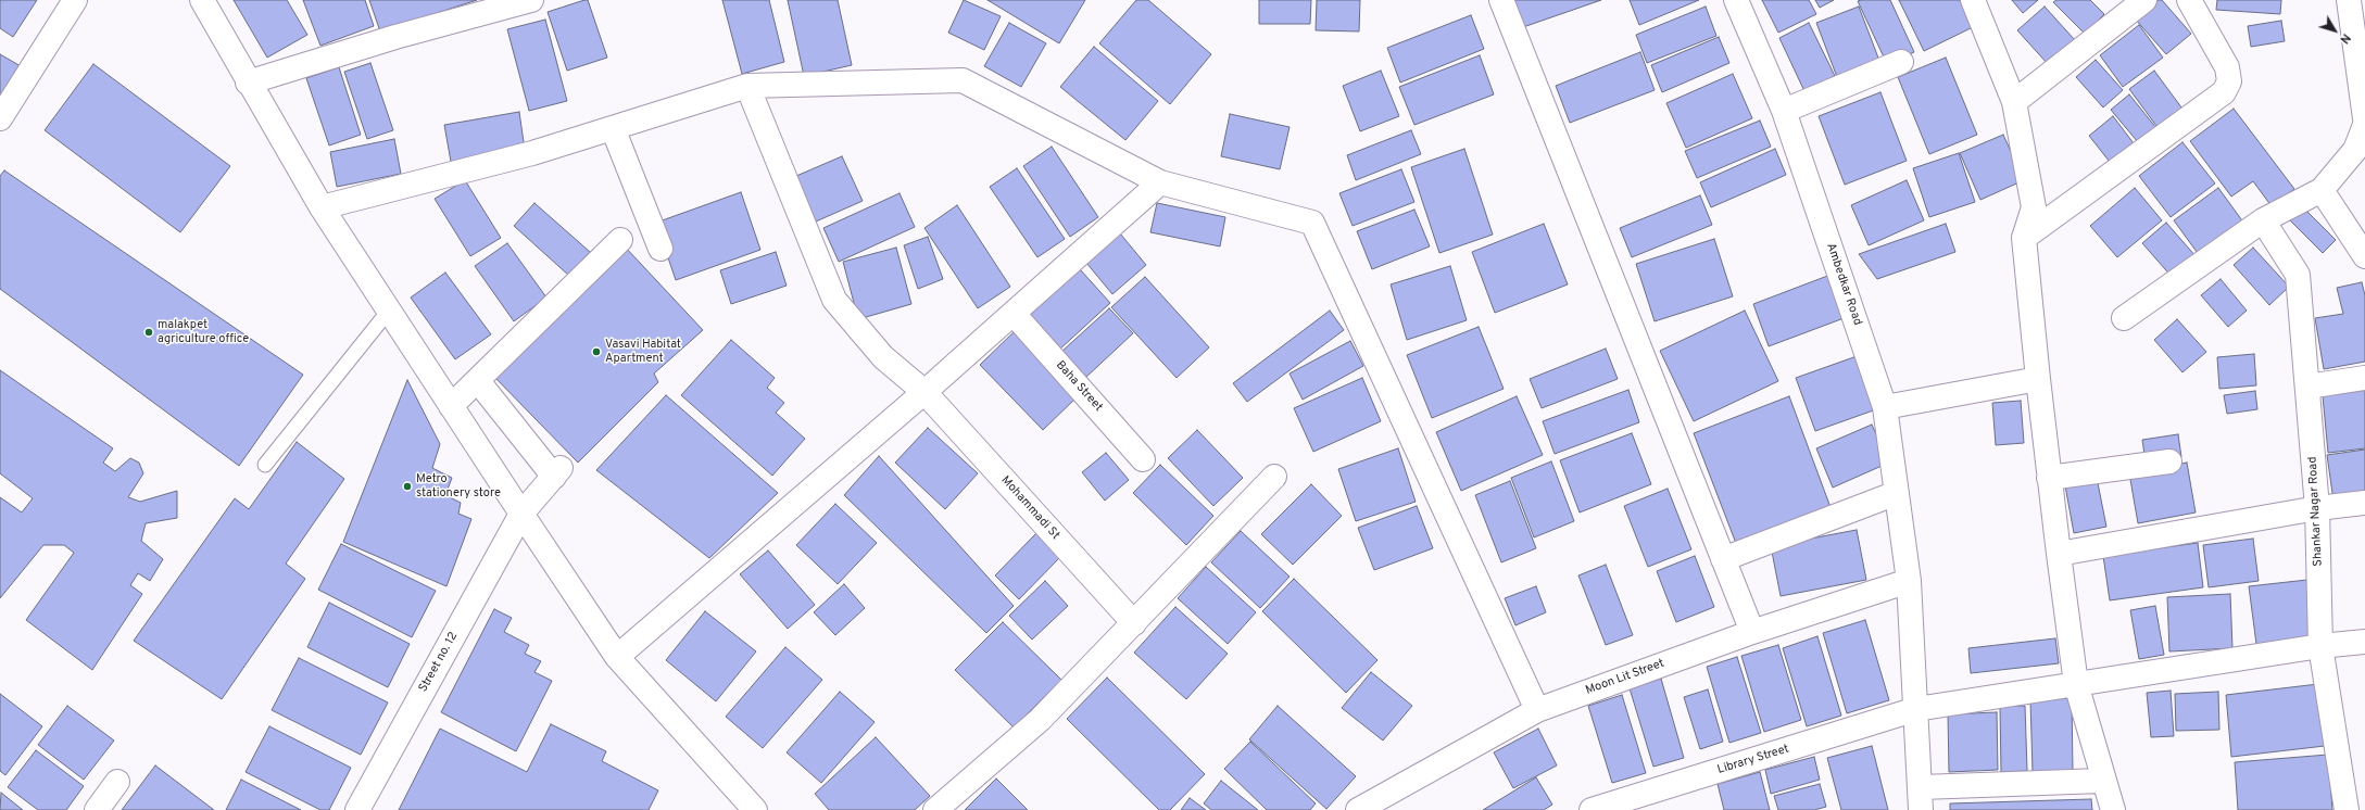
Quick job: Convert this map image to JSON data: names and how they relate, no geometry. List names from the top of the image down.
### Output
{
  "streets": {
    "street": [
      "Ambedkar Road",
      "Baha Street",
      "Mohammadi St",
      "Shankar Nagar Road",
      "Street no. 12",
      "Moon Lit Street",
      "Library Street"
    ]
  },
  "crossings": [
    ["Ambedkar Road", "Moon Lit Street"],
    ["Ambedkar Road", "Library Street"],
    ["Shankar Nagar Road", "Library Street"]
  ],
  "places": ["malakpet agriculture office", "Vasavi Habitat Apartment", "Metro stationery store"],
  "north": "bottom right"
}
